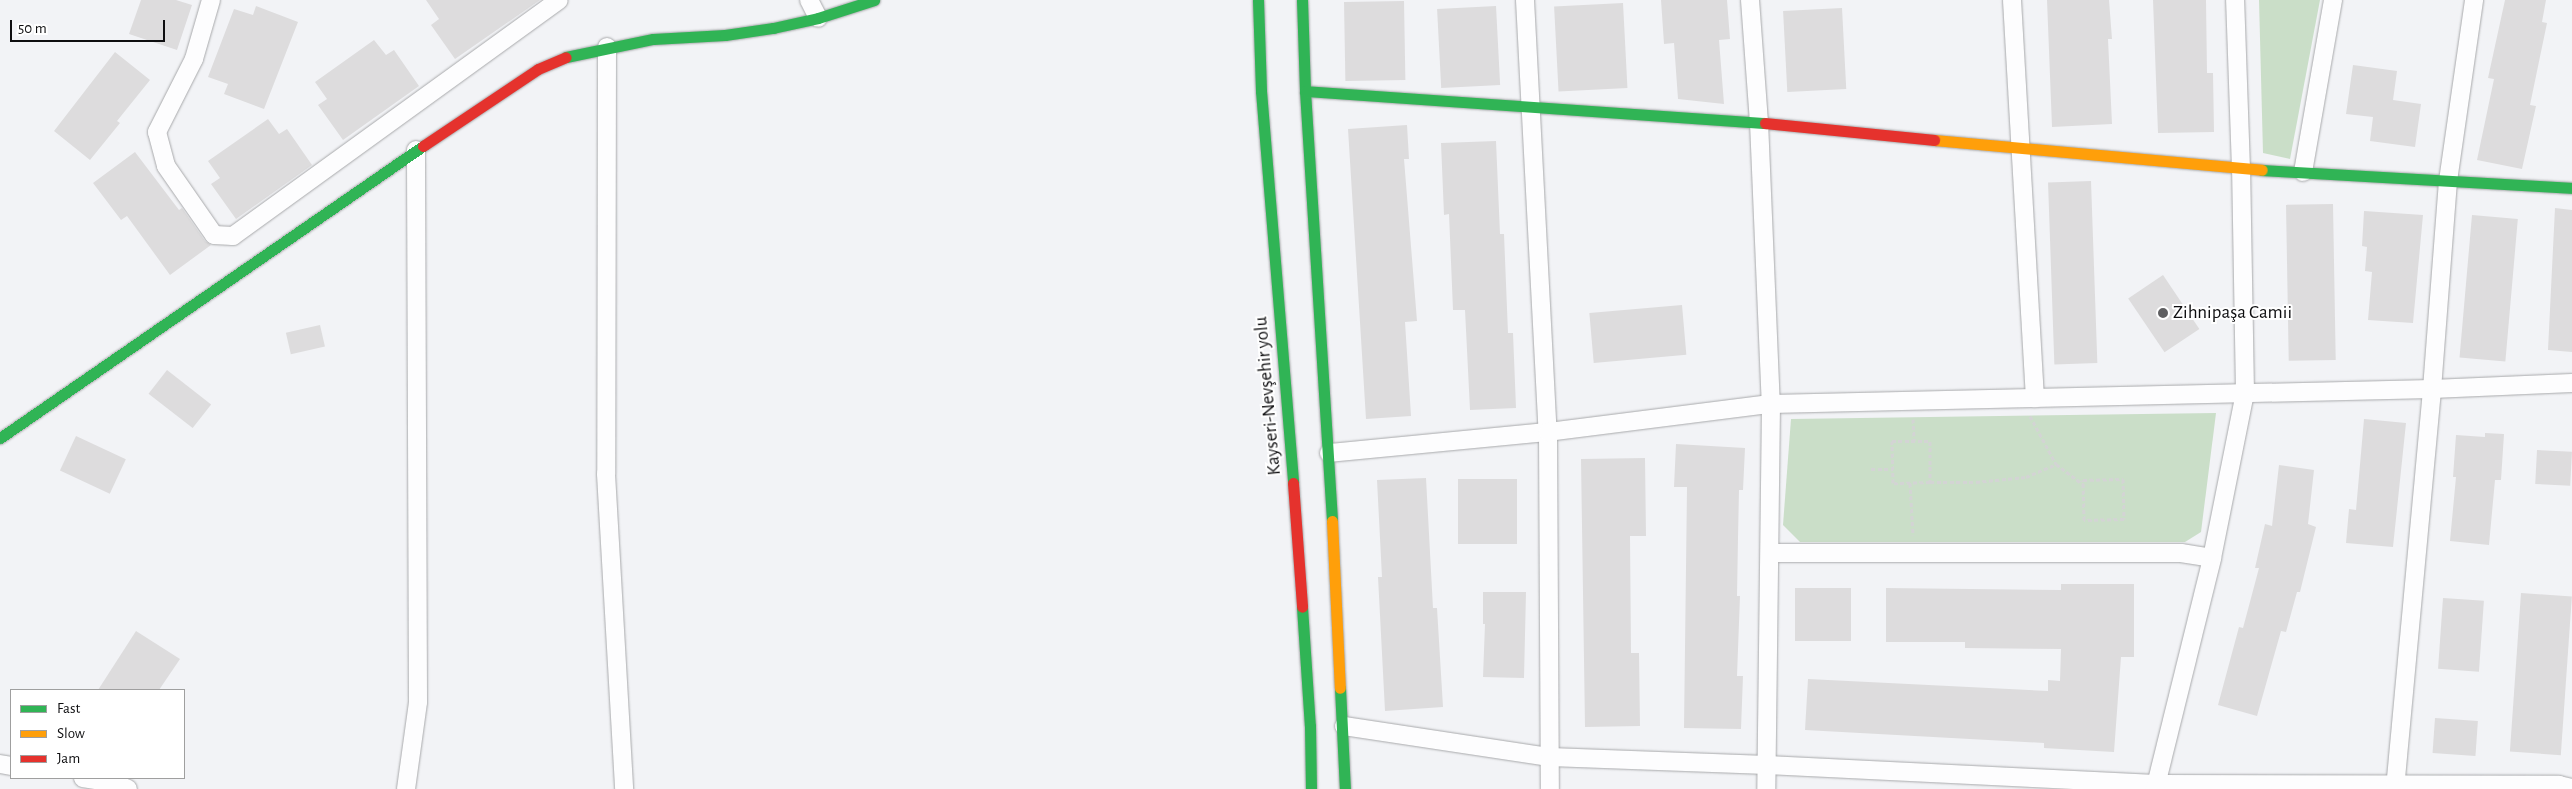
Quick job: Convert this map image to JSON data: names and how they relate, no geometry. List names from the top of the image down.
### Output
{
  "streets": {
    "main road": ["Kayseri-Nevşehir yolu"]
  },
  "places": ["Zihnipaşa Camii"],
  "legend": ["Fast", "Slow", "Jam"],
  "scale_bar": "50 m"
}
